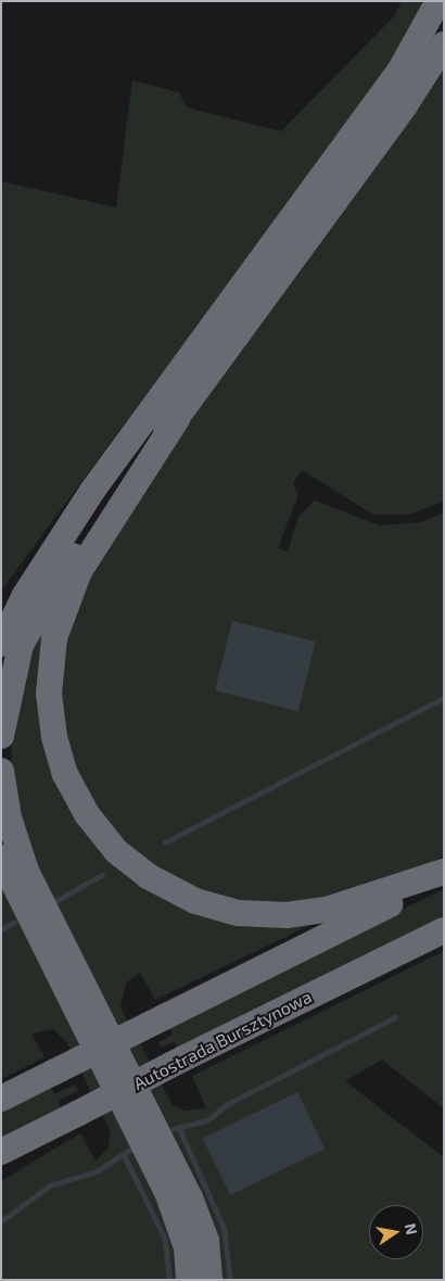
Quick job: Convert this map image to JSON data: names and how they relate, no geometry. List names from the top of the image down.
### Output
{
  "streets": {
    "highway": ["Autostrada Bursztynowa"]
  },
  "north": "right"
}
